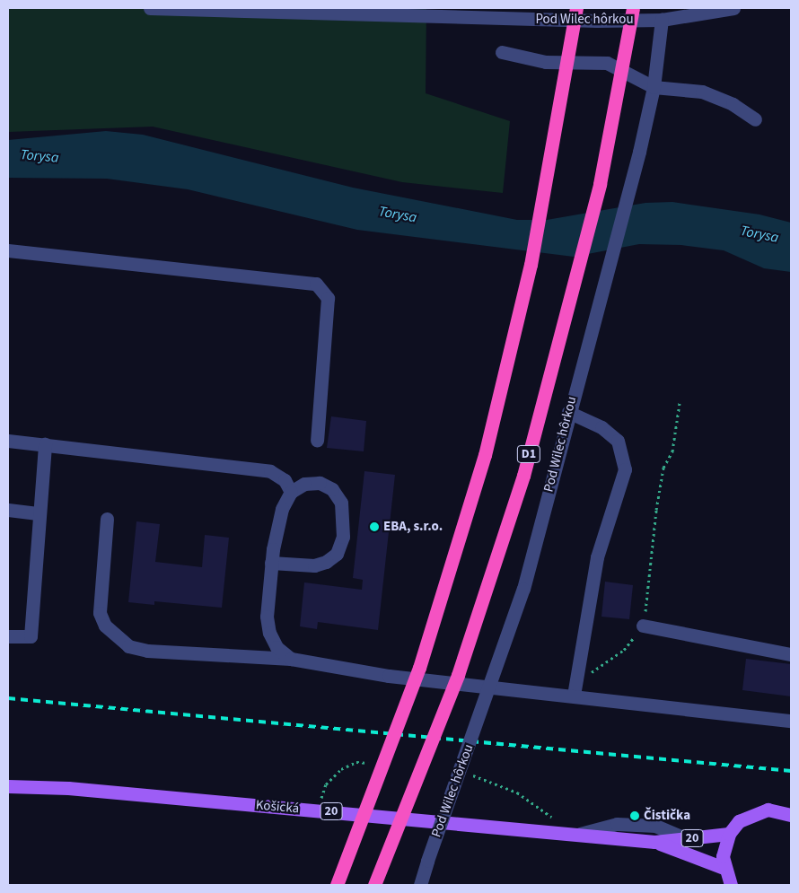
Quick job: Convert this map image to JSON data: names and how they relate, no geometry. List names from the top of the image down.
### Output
{
  "streets": {
    "highway": ["D1"],
    "main road": ["Košická", "20"],
    "street": ["Pod Wilec hôrkou"]
  },
  "crossings": [
    ["Košická", "20"]
  ],
  "water": ["Torysa"],
  "places": ["EBA, s.r.o.", "Čistička"]
}
